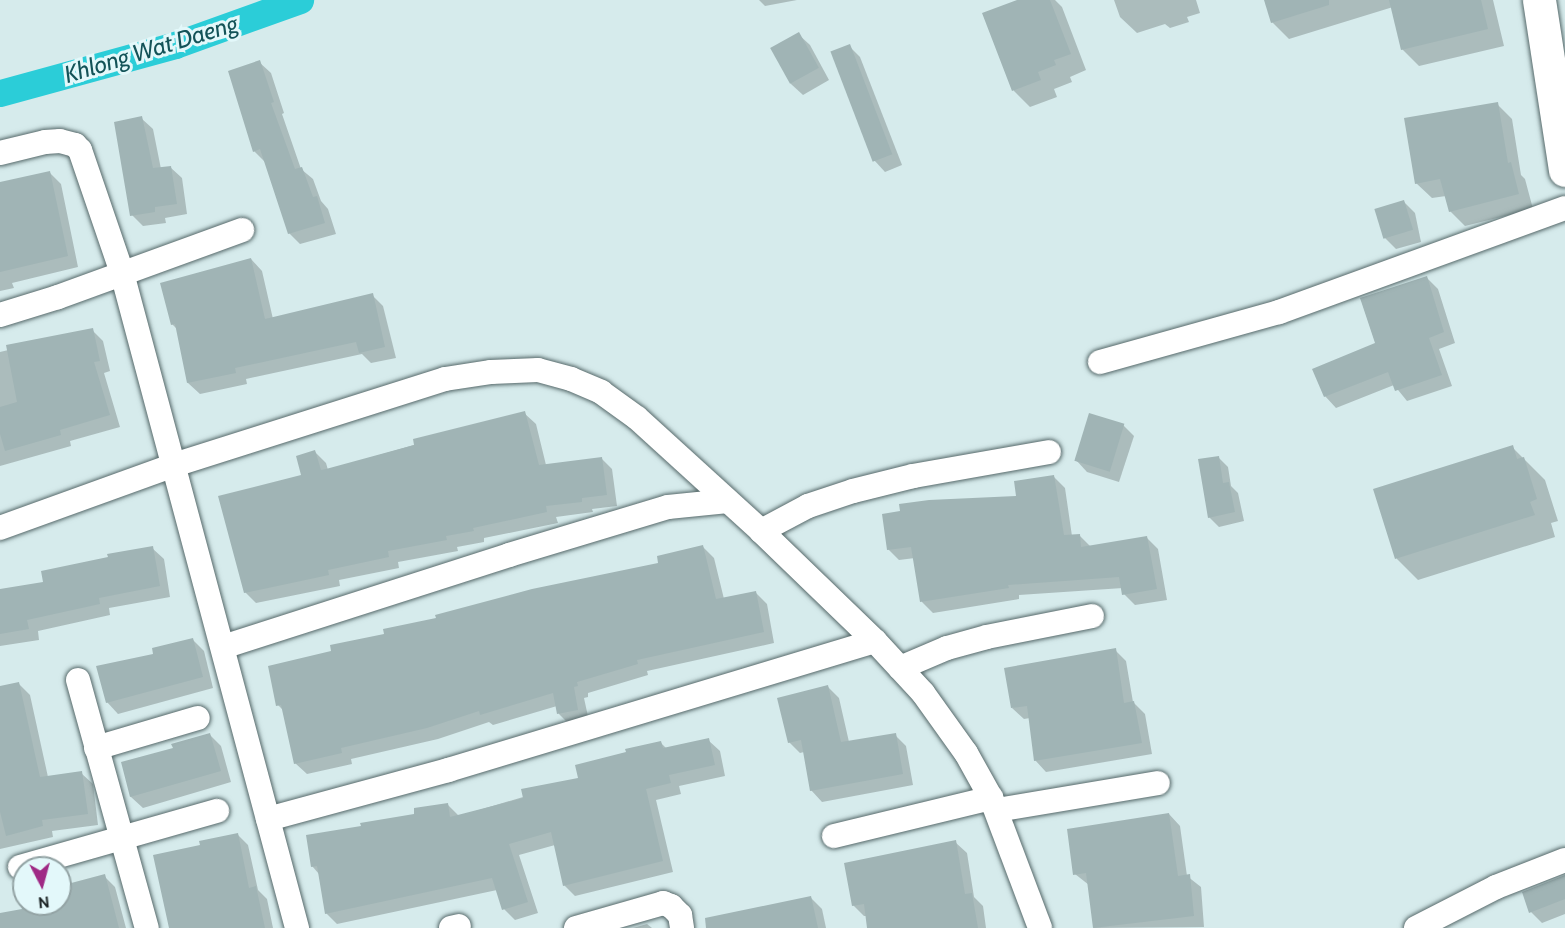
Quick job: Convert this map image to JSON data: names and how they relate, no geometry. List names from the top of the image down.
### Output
{
  "water": ["Khlong Wat Daeng"],
  "north": "bottom"
}
